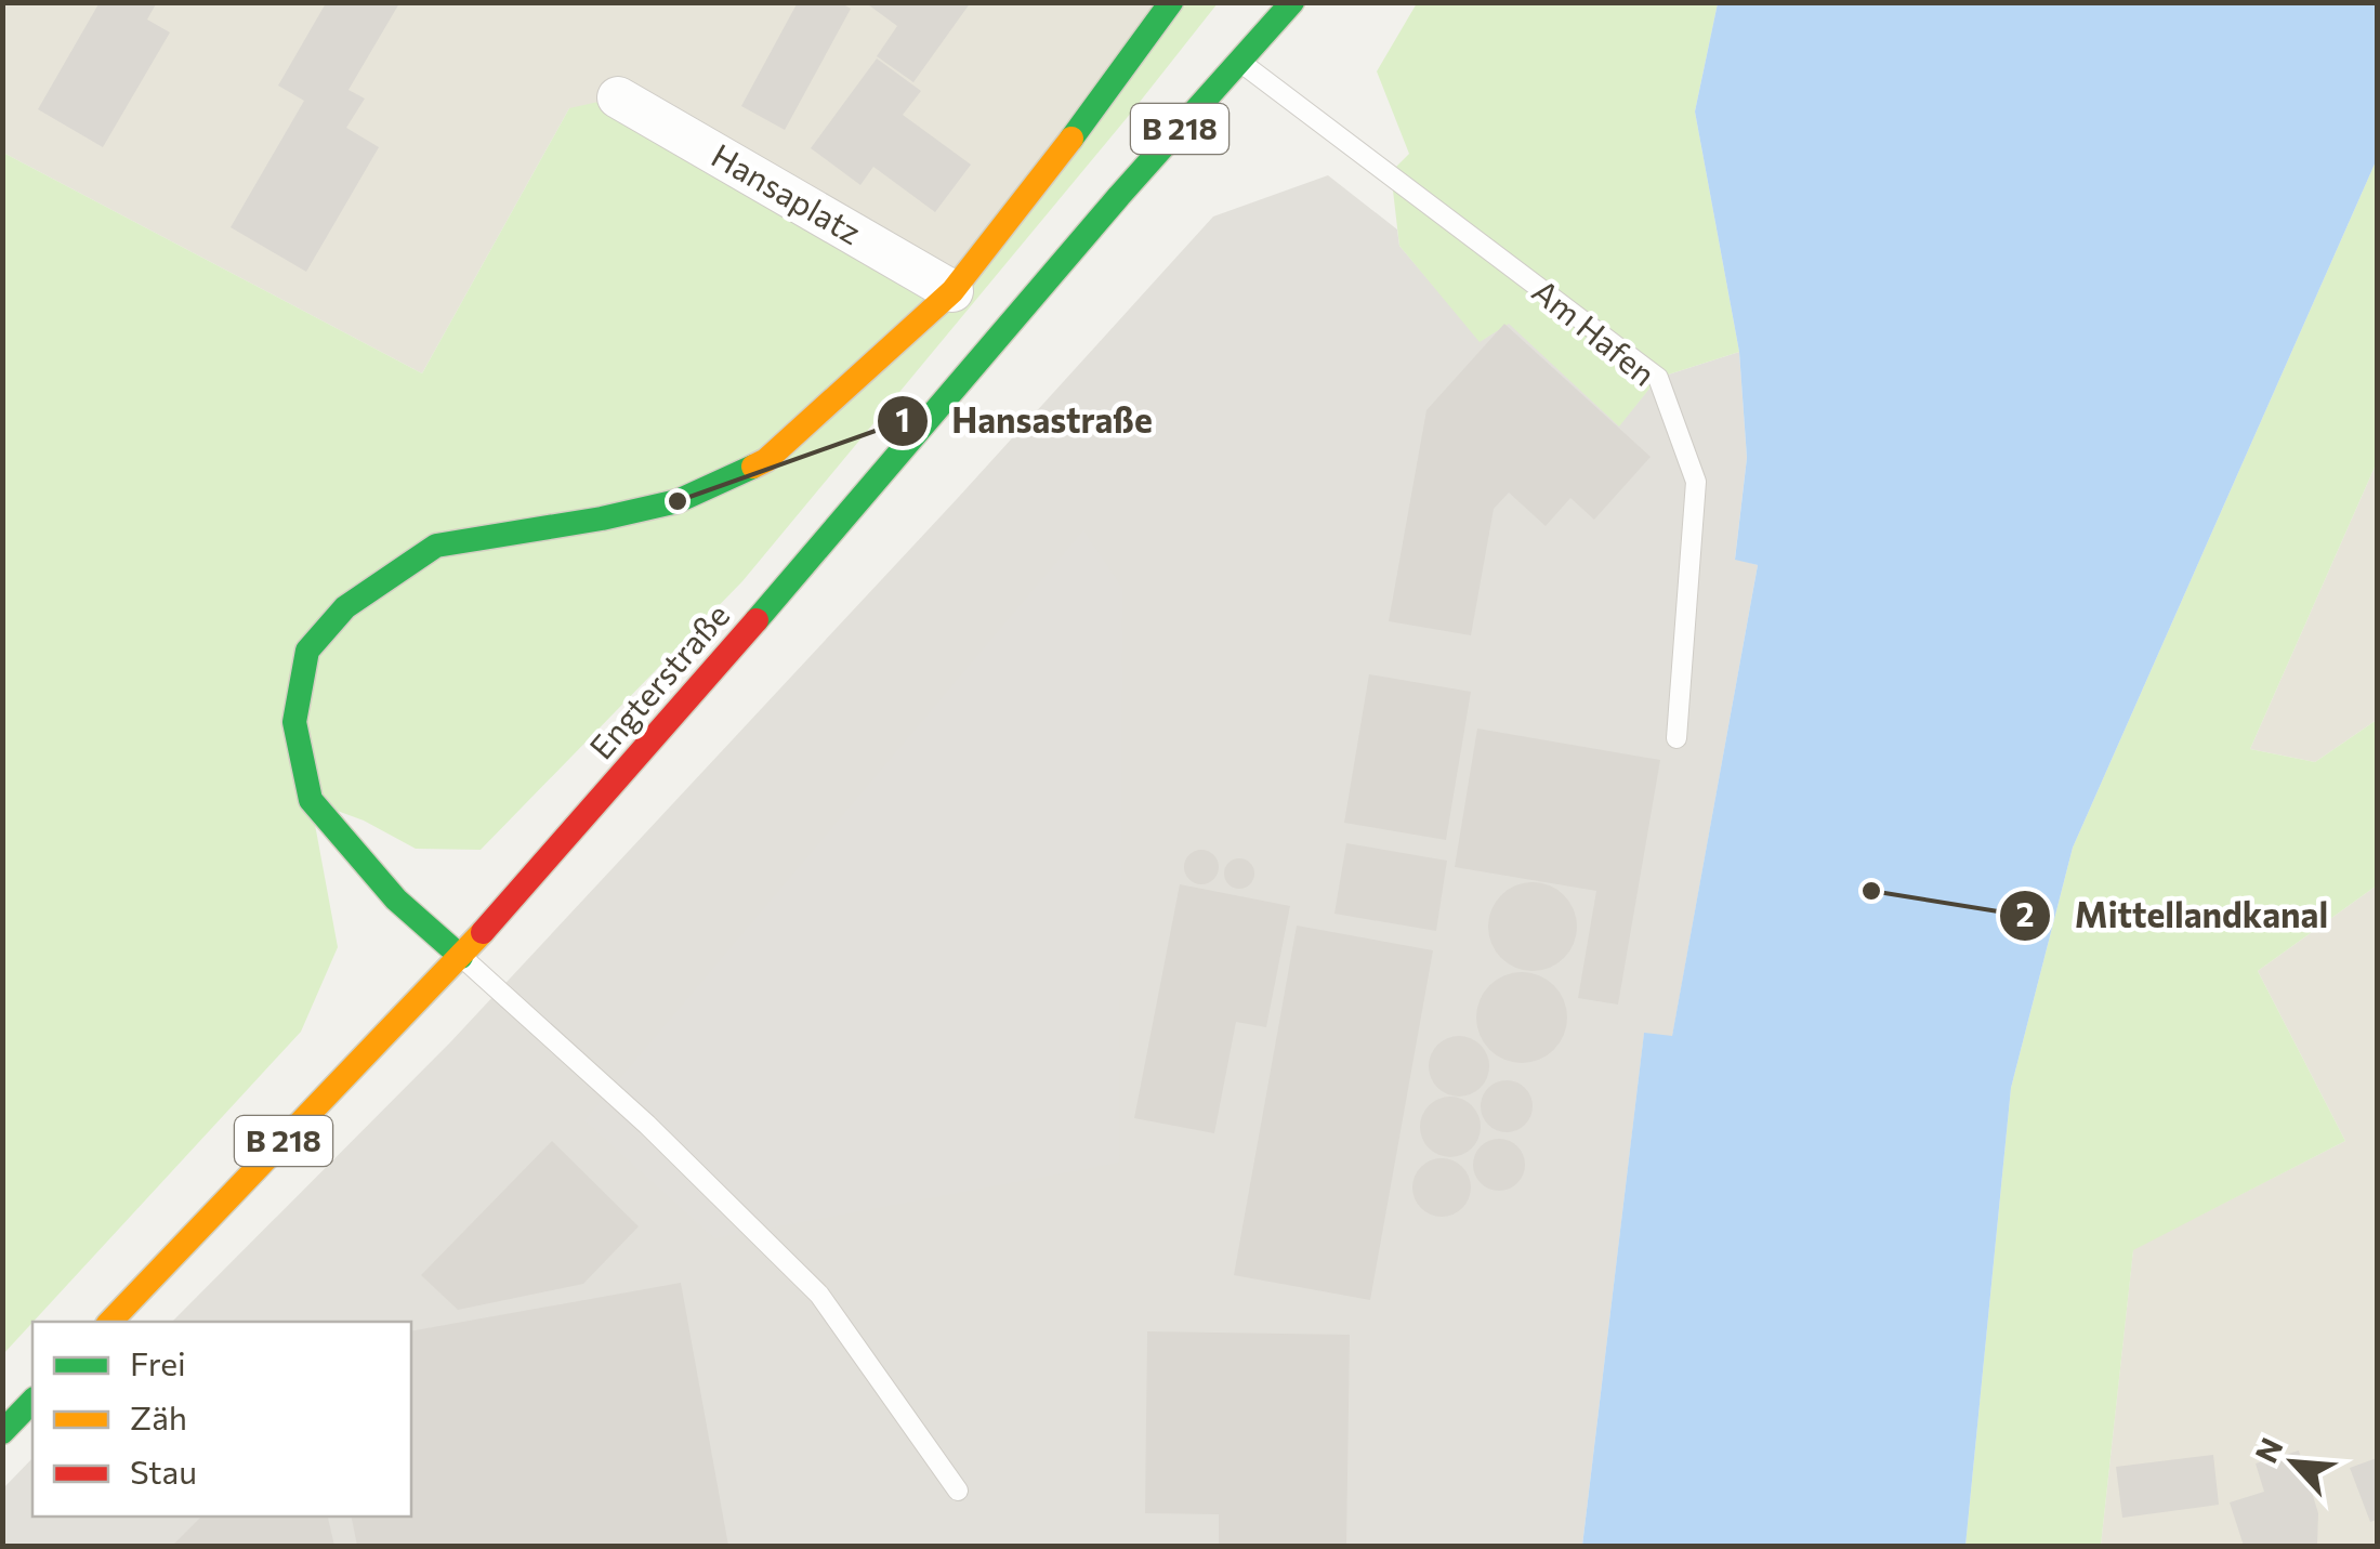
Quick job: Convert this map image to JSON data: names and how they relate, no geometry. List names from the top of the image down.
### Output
{
  "streets": {
    "main road": ["B 218", "Engterstraße"],
    "street": ["Hansaplatz"],
    "lane": ["Am Hafen"]
  },
  "crossings": [
    ["B 218", "Am Hafen"],
    ["B 218", "Engterstraße"],
    ["Am Hafen", "Engterstraße"]
  ],
  "places": ["Hansastraße", "Mittellandkanal"],
  "legend": ["Frei", "Zäh", "Stau"],
  "north": "top left"
}
